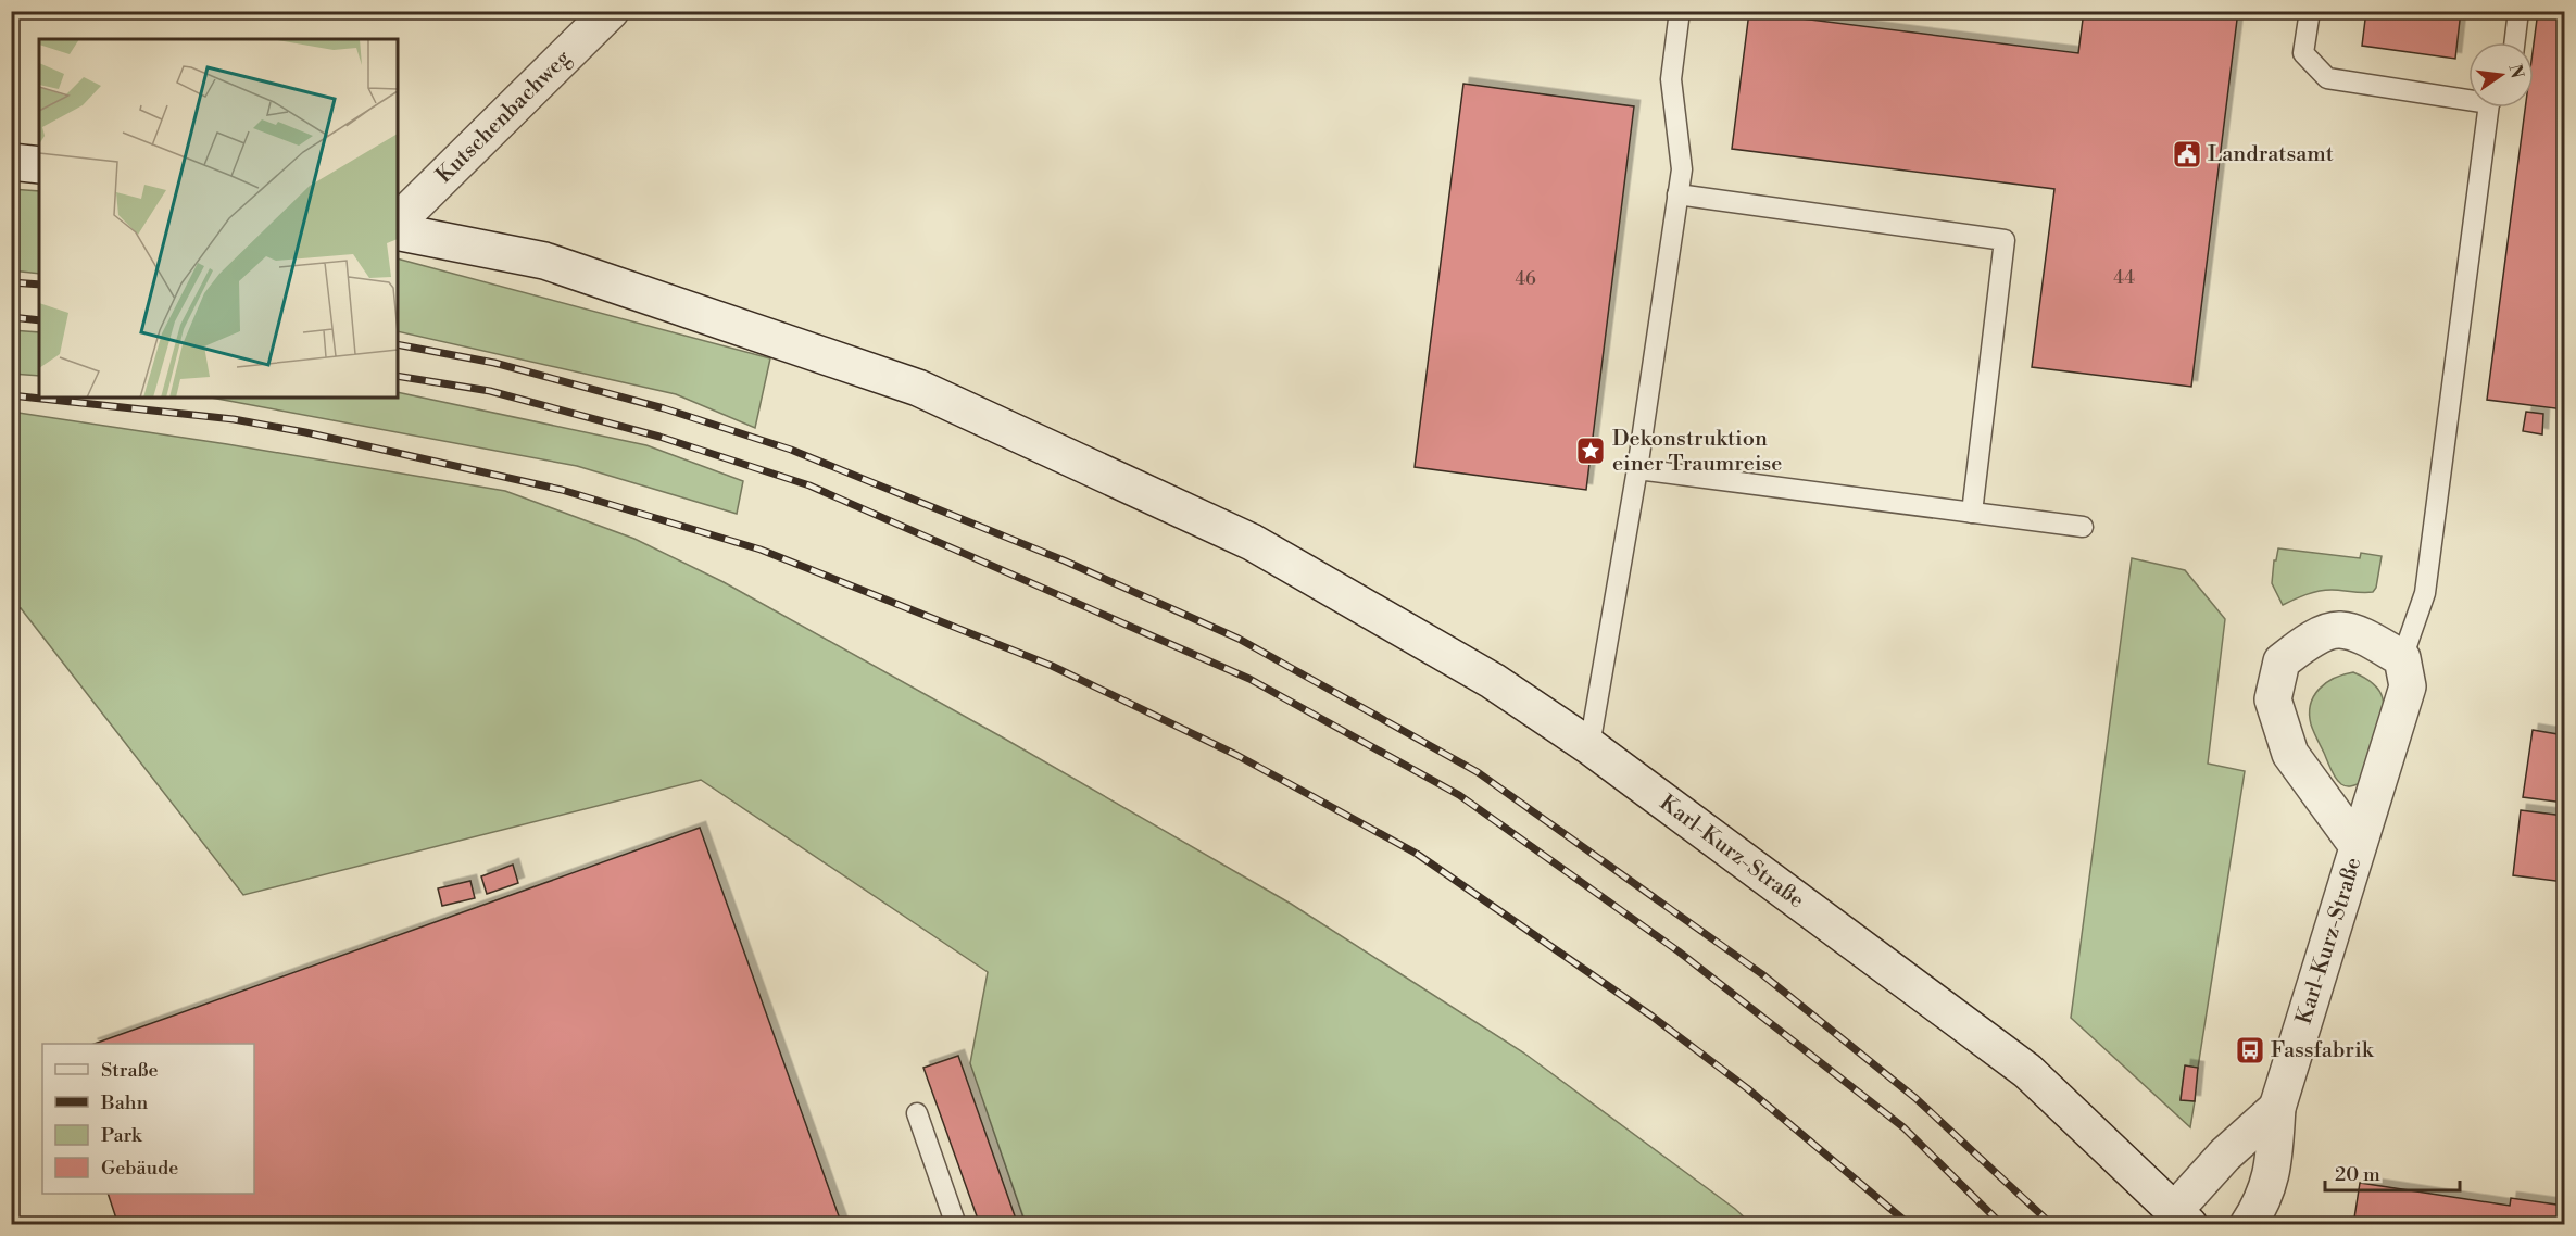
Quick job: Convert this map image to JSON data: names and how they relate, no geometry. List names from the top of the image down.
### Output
{
  "streets": {
    "main road": ["Kutschenbachweg", "Karl-Kurz-Straße"]
  },
  "places": {
    "public building": ["Landratsamt"],
    "place": ["Dekonstruktion einer Traumreise"],
    "bus stop": ["Fassfabrik"]
  },
  "house_numbers": ["44", "46"],
  "legend": [
    "Straße",
    "Bahn",
    "Park",
    "Gebäude"
  ],
  "scale_bar": "20 m",
  "north": "right"
}
